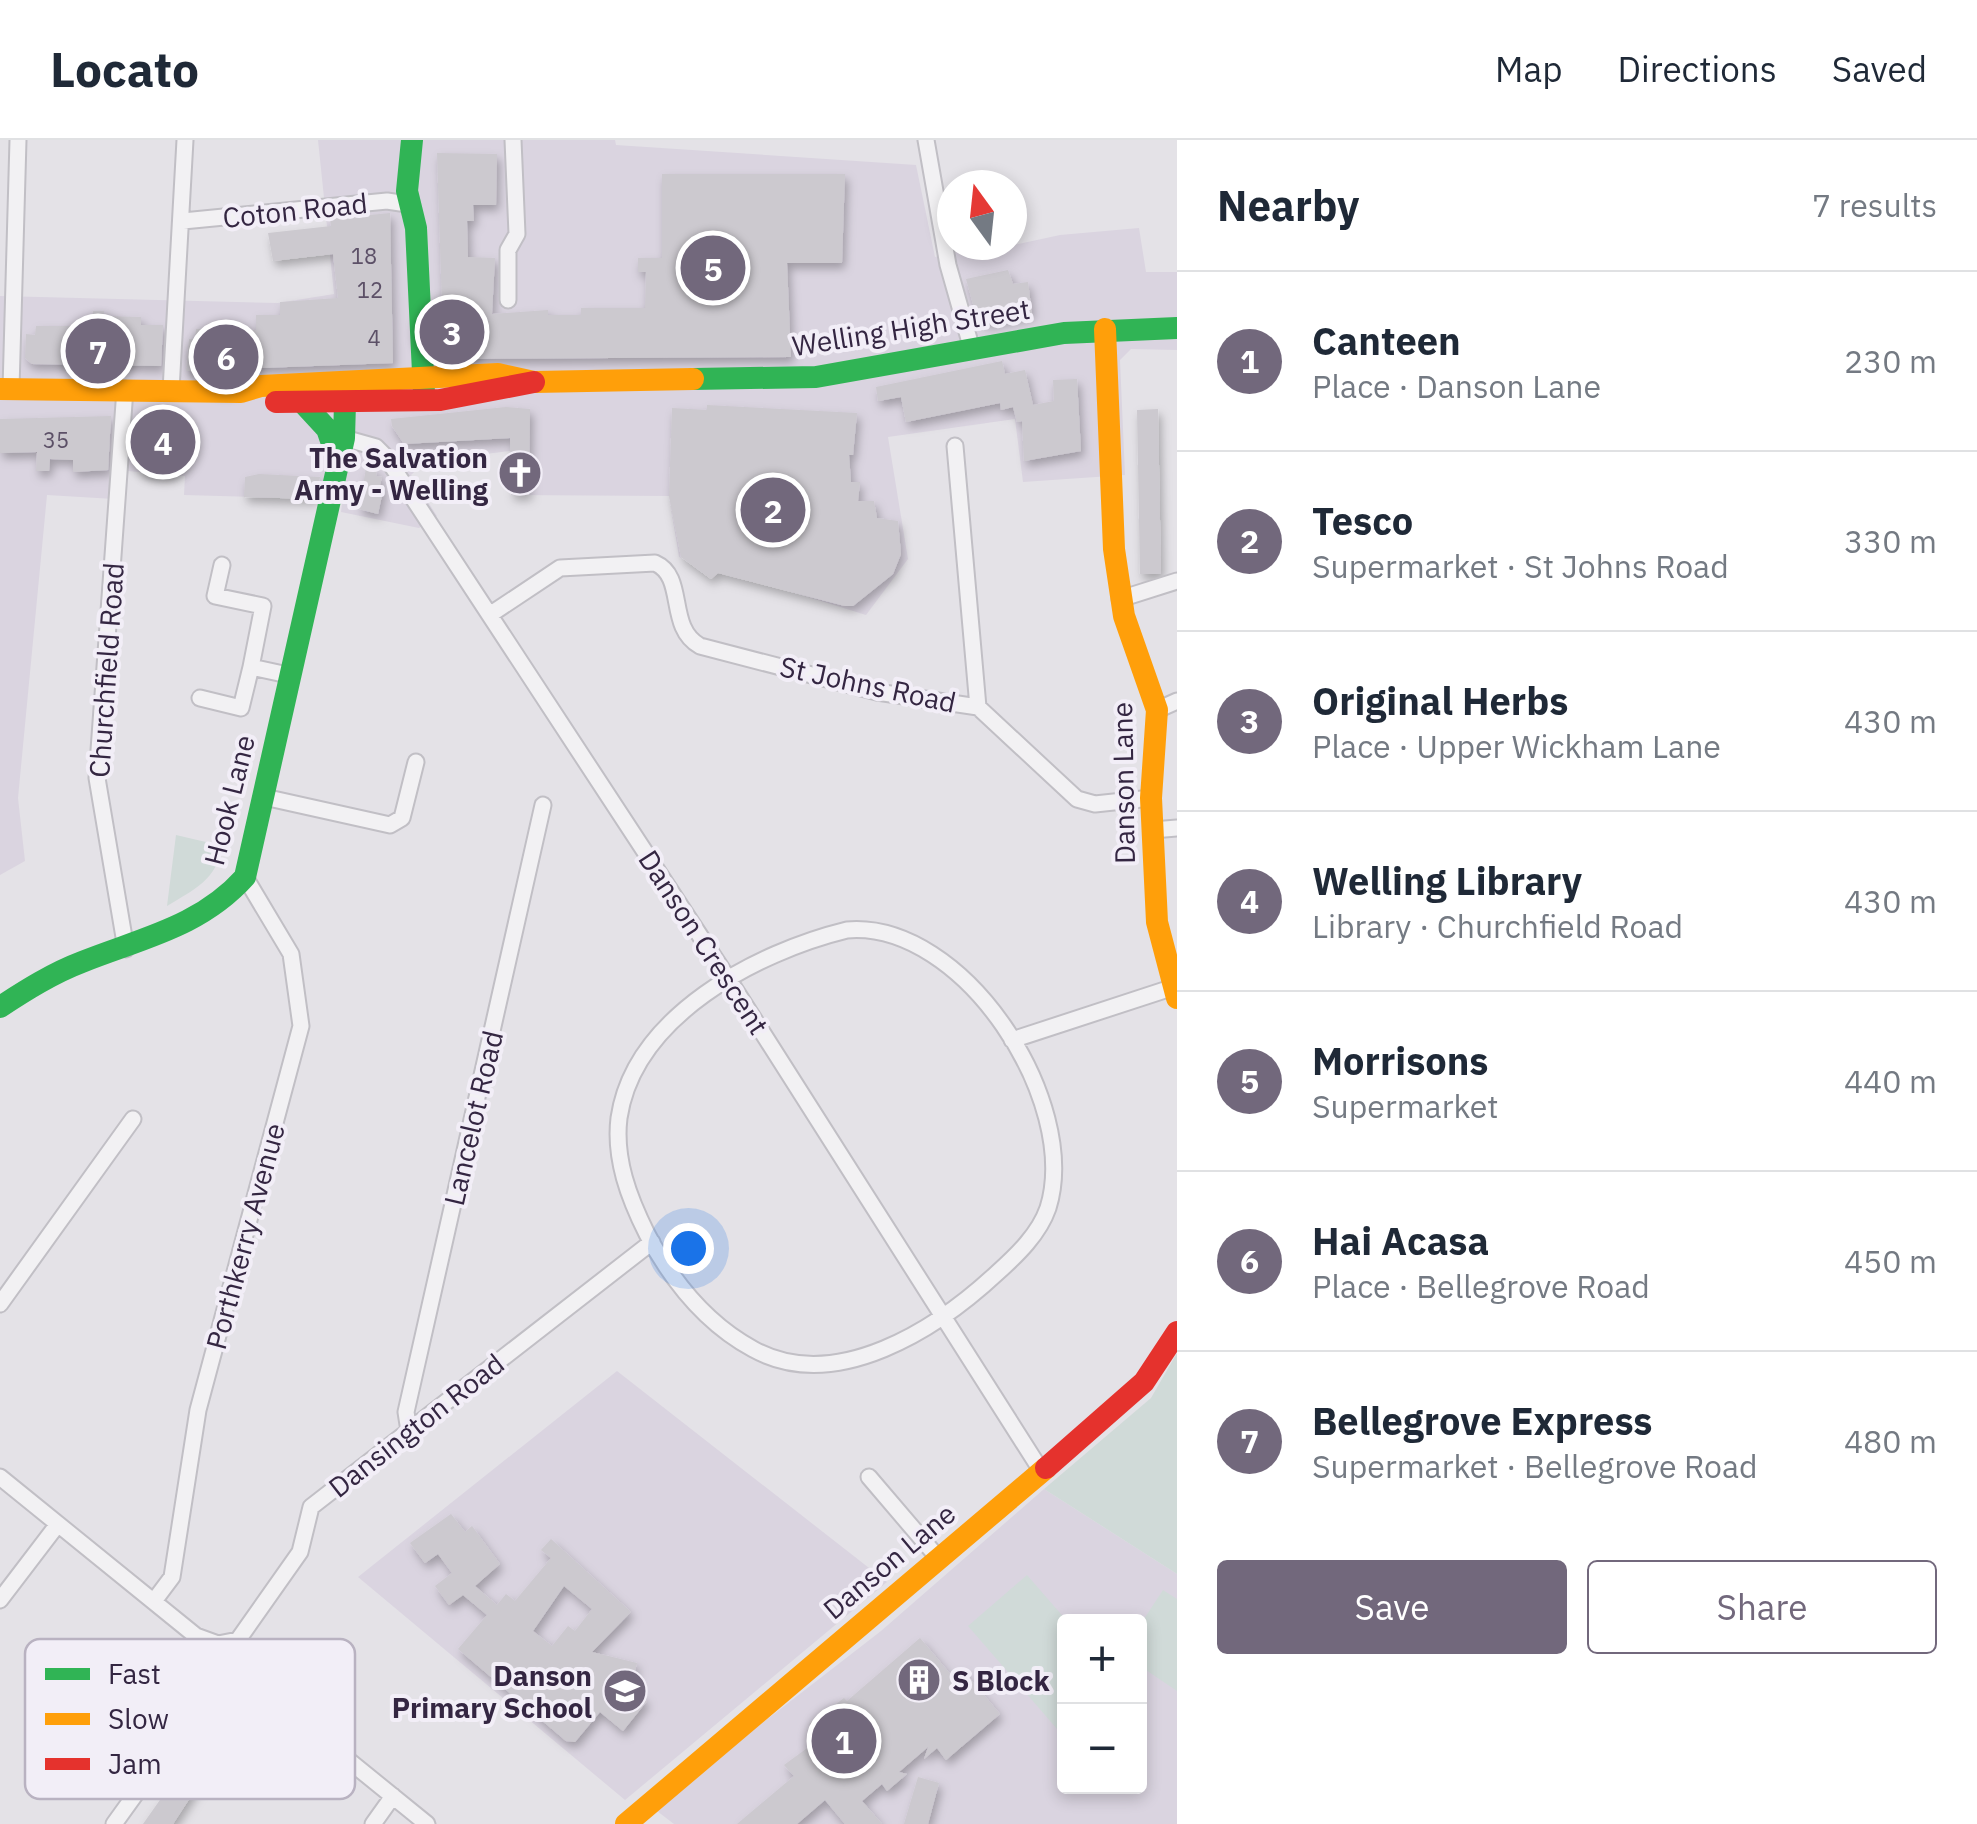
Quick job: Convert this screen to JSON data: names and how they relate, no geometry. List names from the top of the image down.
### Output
{
  "streets": {
    "street": [
      "Coton Road",
      "Welling High Street",
      "Churchfield Road",
      "St Johns Road",
      "Danson Lane",
      "Hook Lane",
      "Danson Crescent",
      "Lancelot Road",
      "Porthkerry Avenue",
      "Dansington Road"
    ]
  },
  "crossings": [
    ["Welling High Street", "Churchfield Road"],
    ["Welling High Street", "Danson Lane"],
    ["Welling High Street", "Hook Lane"],
    ["Churchfield Road", "Hook Lane"],
    ["St Johns Road", "Danson Lane"],
    ["St Johns Road", "Danson Crescent"],
    ["Danson Lane", "Danson Crescent"],
    ["Hook Lane", "Danson Crescent"],
    ["Hook Lane", "Porthkerry Avenue"],
    ["Lancelot Road", "Dansington Road"],
    ["Porthkerry Avenue", "Dansington Road"]
  ],
  "places": {
    "church": ["The Salvation Army - Welling"],
    "building": ["S Block"],
    "school or university": ["Danson Primary School"]
  },
  "house_numbers": [
    "18",
    "12",
    "4",
    "35"
  ],
  "legend": ["Fast", "Slow", "Jam"],
  "north": "top",
  "page": {
    "header": "Locato",
    "nav": ["Map", "Directions", "Saved"],
    "heading": ["Nearby", "7 results"],
    "pins": [
      "5",
      "3",
      "7",
      "6",
      "4",
      "2",
      "1"
    ],
    "list": [
      {
        "mark": "1",
        "name": "Canteen",
        "note": "Place · Danson Lane",
        "value": "230 m"
      },
      {
        "mark": "2",
        "name": "Tesco",
        "note": "Supermarket · St Johns Road",
        "value": "330 m"
      },
      {
        "mark": "3",
        "name": "Original Herbs",
        "note": "Place · Upper Wickham Lane",
        "value": "430 m"
      },
      {
        "mark": "4",
        "name": "Welling Library",
        "note": "Library · Churchfield Road",
        "value": "430 m"
      },
      {
        "mark": "5",
        "name": "Morrisons",
        "note": "Supermarket",
        "value": "440 m"
      },
      {
        "mark": "6",
        "name": "Hai Acasa",
        "note": "Place · Bellegrove Road",
        "value": "450 m"
      },
      {
        "mark": "7",
        "name": "Bellegrove Express",
        "note": "Supermarket · Bellegrove Road",
        "value": "480 m"
      }
    ],
    "buttons": ["Save", "Share"],
    "map_buttons": ["+", "−"]
  }
}
